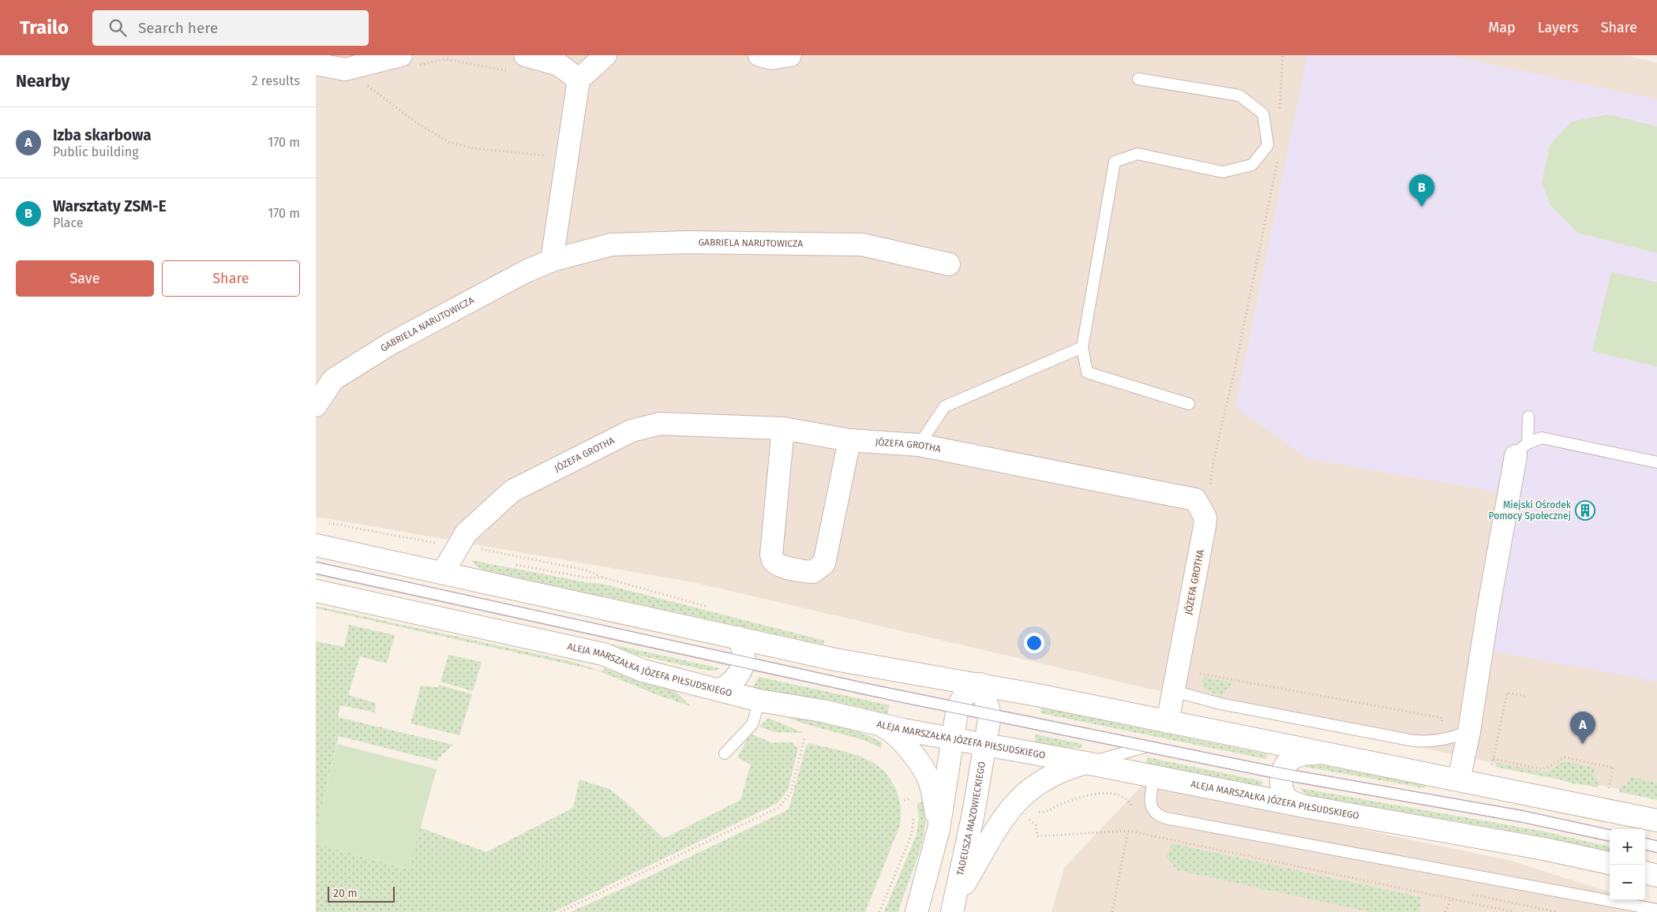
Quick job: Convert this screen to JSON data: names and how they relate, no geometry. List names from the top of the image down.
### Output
{
  "streets": {
    "street": [
      "GABRIELA NARUTOWICZA",
      "JÓZEFA GROTHA",
      "ALEJA MARSZAŁKA JÓZEFA PIŁSUDSKIEGO",
      "TADEUSZA MAZOWIECKIEGO"
    ]
  },
  "crossings": [
    ["ALEJA MARSZAŁKA JÓZEFA PIŁSUDSKIEGO", "TADEUSZA MAZOWIECKIEGO"]
  ],
  "places": {
    "building": ["Miejski Ośrodek Pomocy Społecznej"]
  },
  "scale_bar": "20 m",
  "page": {
    "header": "Trailo",
    "search": "Search here",
    "nav": ["Map", "Layers", "Share"],
    "heading": ["Nearby", "2 results"],
    "list": [
      {
        "mark": "A",
        "name": "Izba skarbowa",
        "note": "Public building",
        "value": "170 m"
      },
      {
        "mark": "B",
        "name": "Warsztaty ZSM-E",
        "note": "Place",
        "value": "170 m"
      }
    ],
    "pins": ["B", "A"],
    "buttons": ["Save", "Share"],
    "map_buttons": ["+", "−"],
    "scale": "20 m"
  }
}
